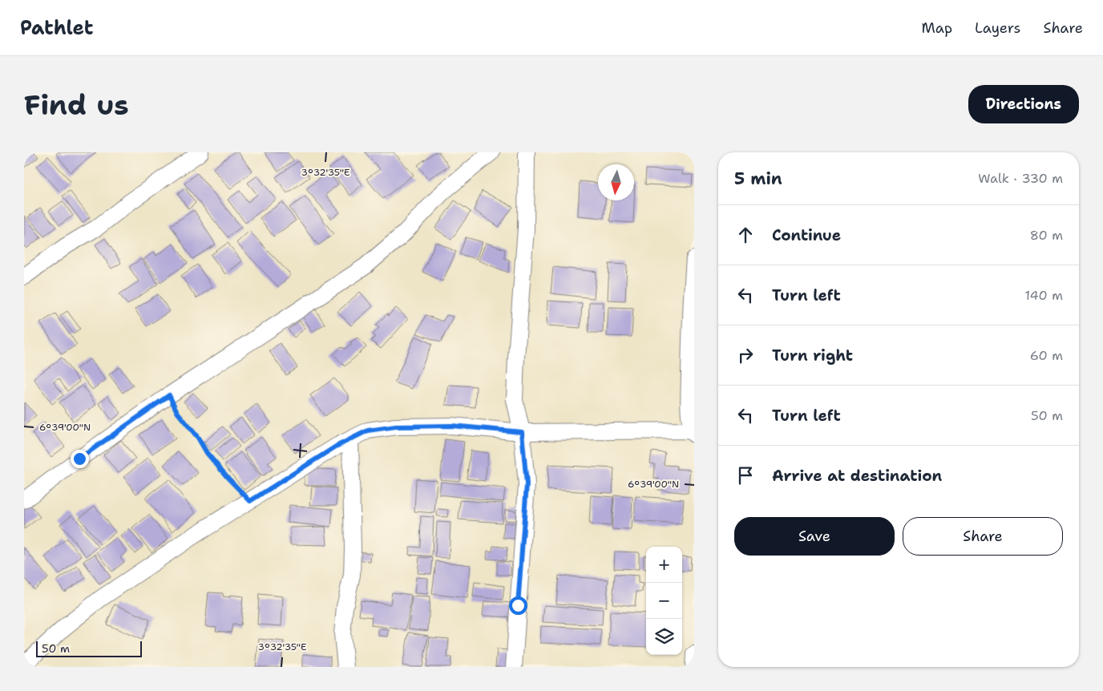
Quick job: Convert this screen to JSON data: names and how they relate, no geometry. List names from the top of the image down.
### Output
{
  "scale_bar": "50 m",
  "north": "bottom",
  "page": {
    "header": "Pathlet",
    "nav": ["Map", "Layers", "Share"],
    "buttons": [
      "Directions",
      ["Save", "Share"]
    ],
    "title": "Find us",
    "heading": ["5 min", "Walk · 330 m"],
    "list": [
      ["Continue", "80 m"],
      ["Turn left", "140 m"],
      ["Turn right", "60 m"],
      ["Turn left", "50 m"],
      "Arrive at destination"
    ],
    "map_buttons": ["+", "−"],
    "scale": "50 m"
  },
  "coordinates": ["3°32'35\"E", "6°39'00\"N"]
}
